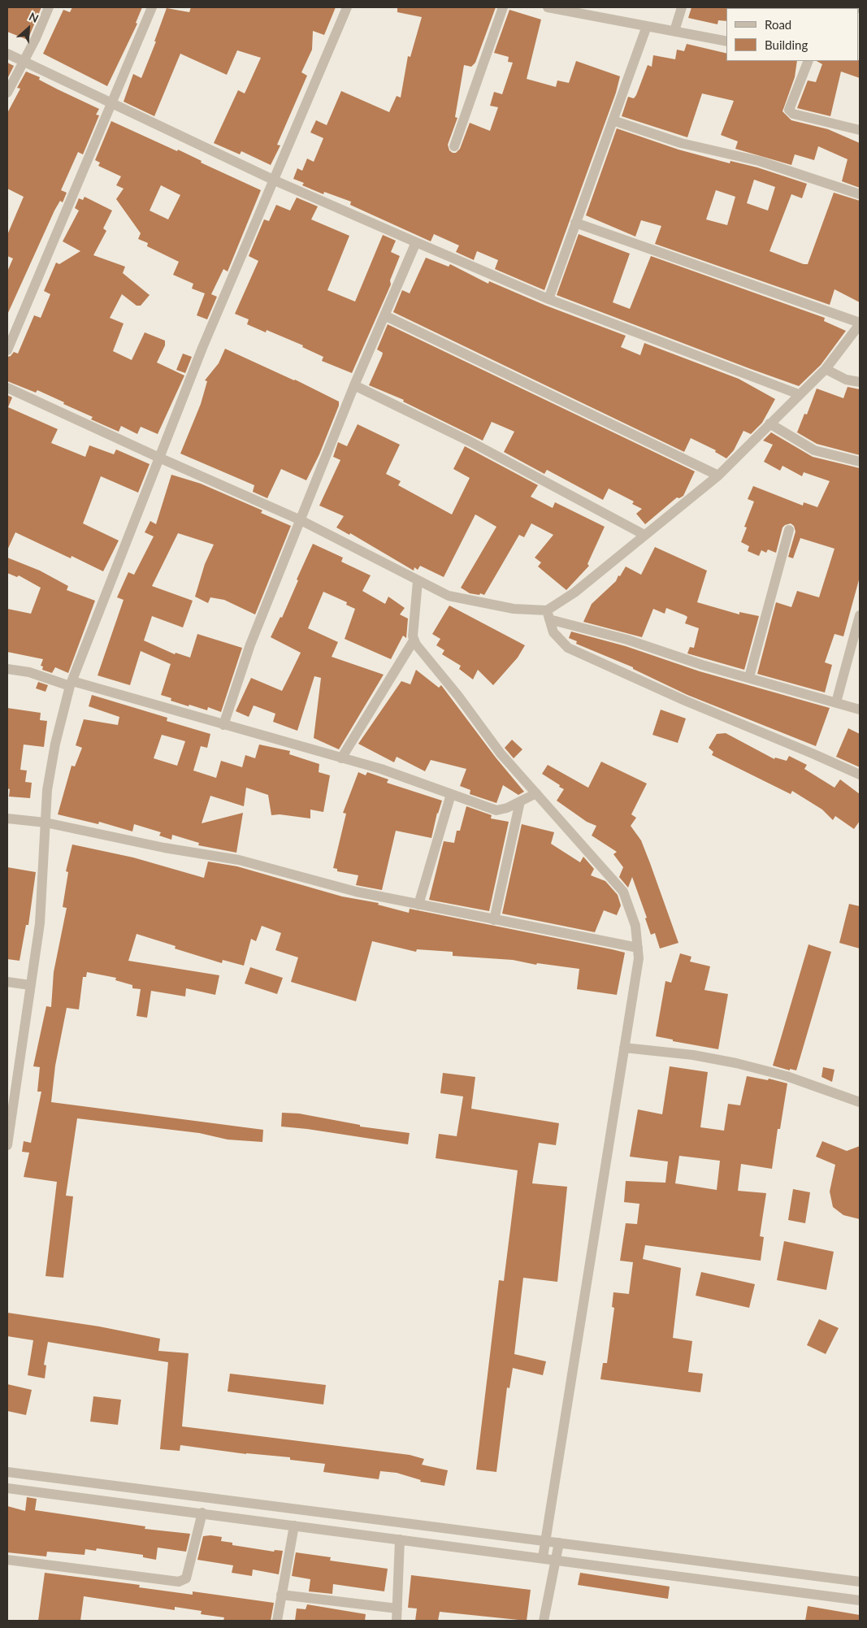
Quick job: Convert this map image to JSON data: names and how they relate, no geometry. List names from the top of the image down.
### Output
{
  "legend": ["Road", "Building"],
  "north": "top right"
}
